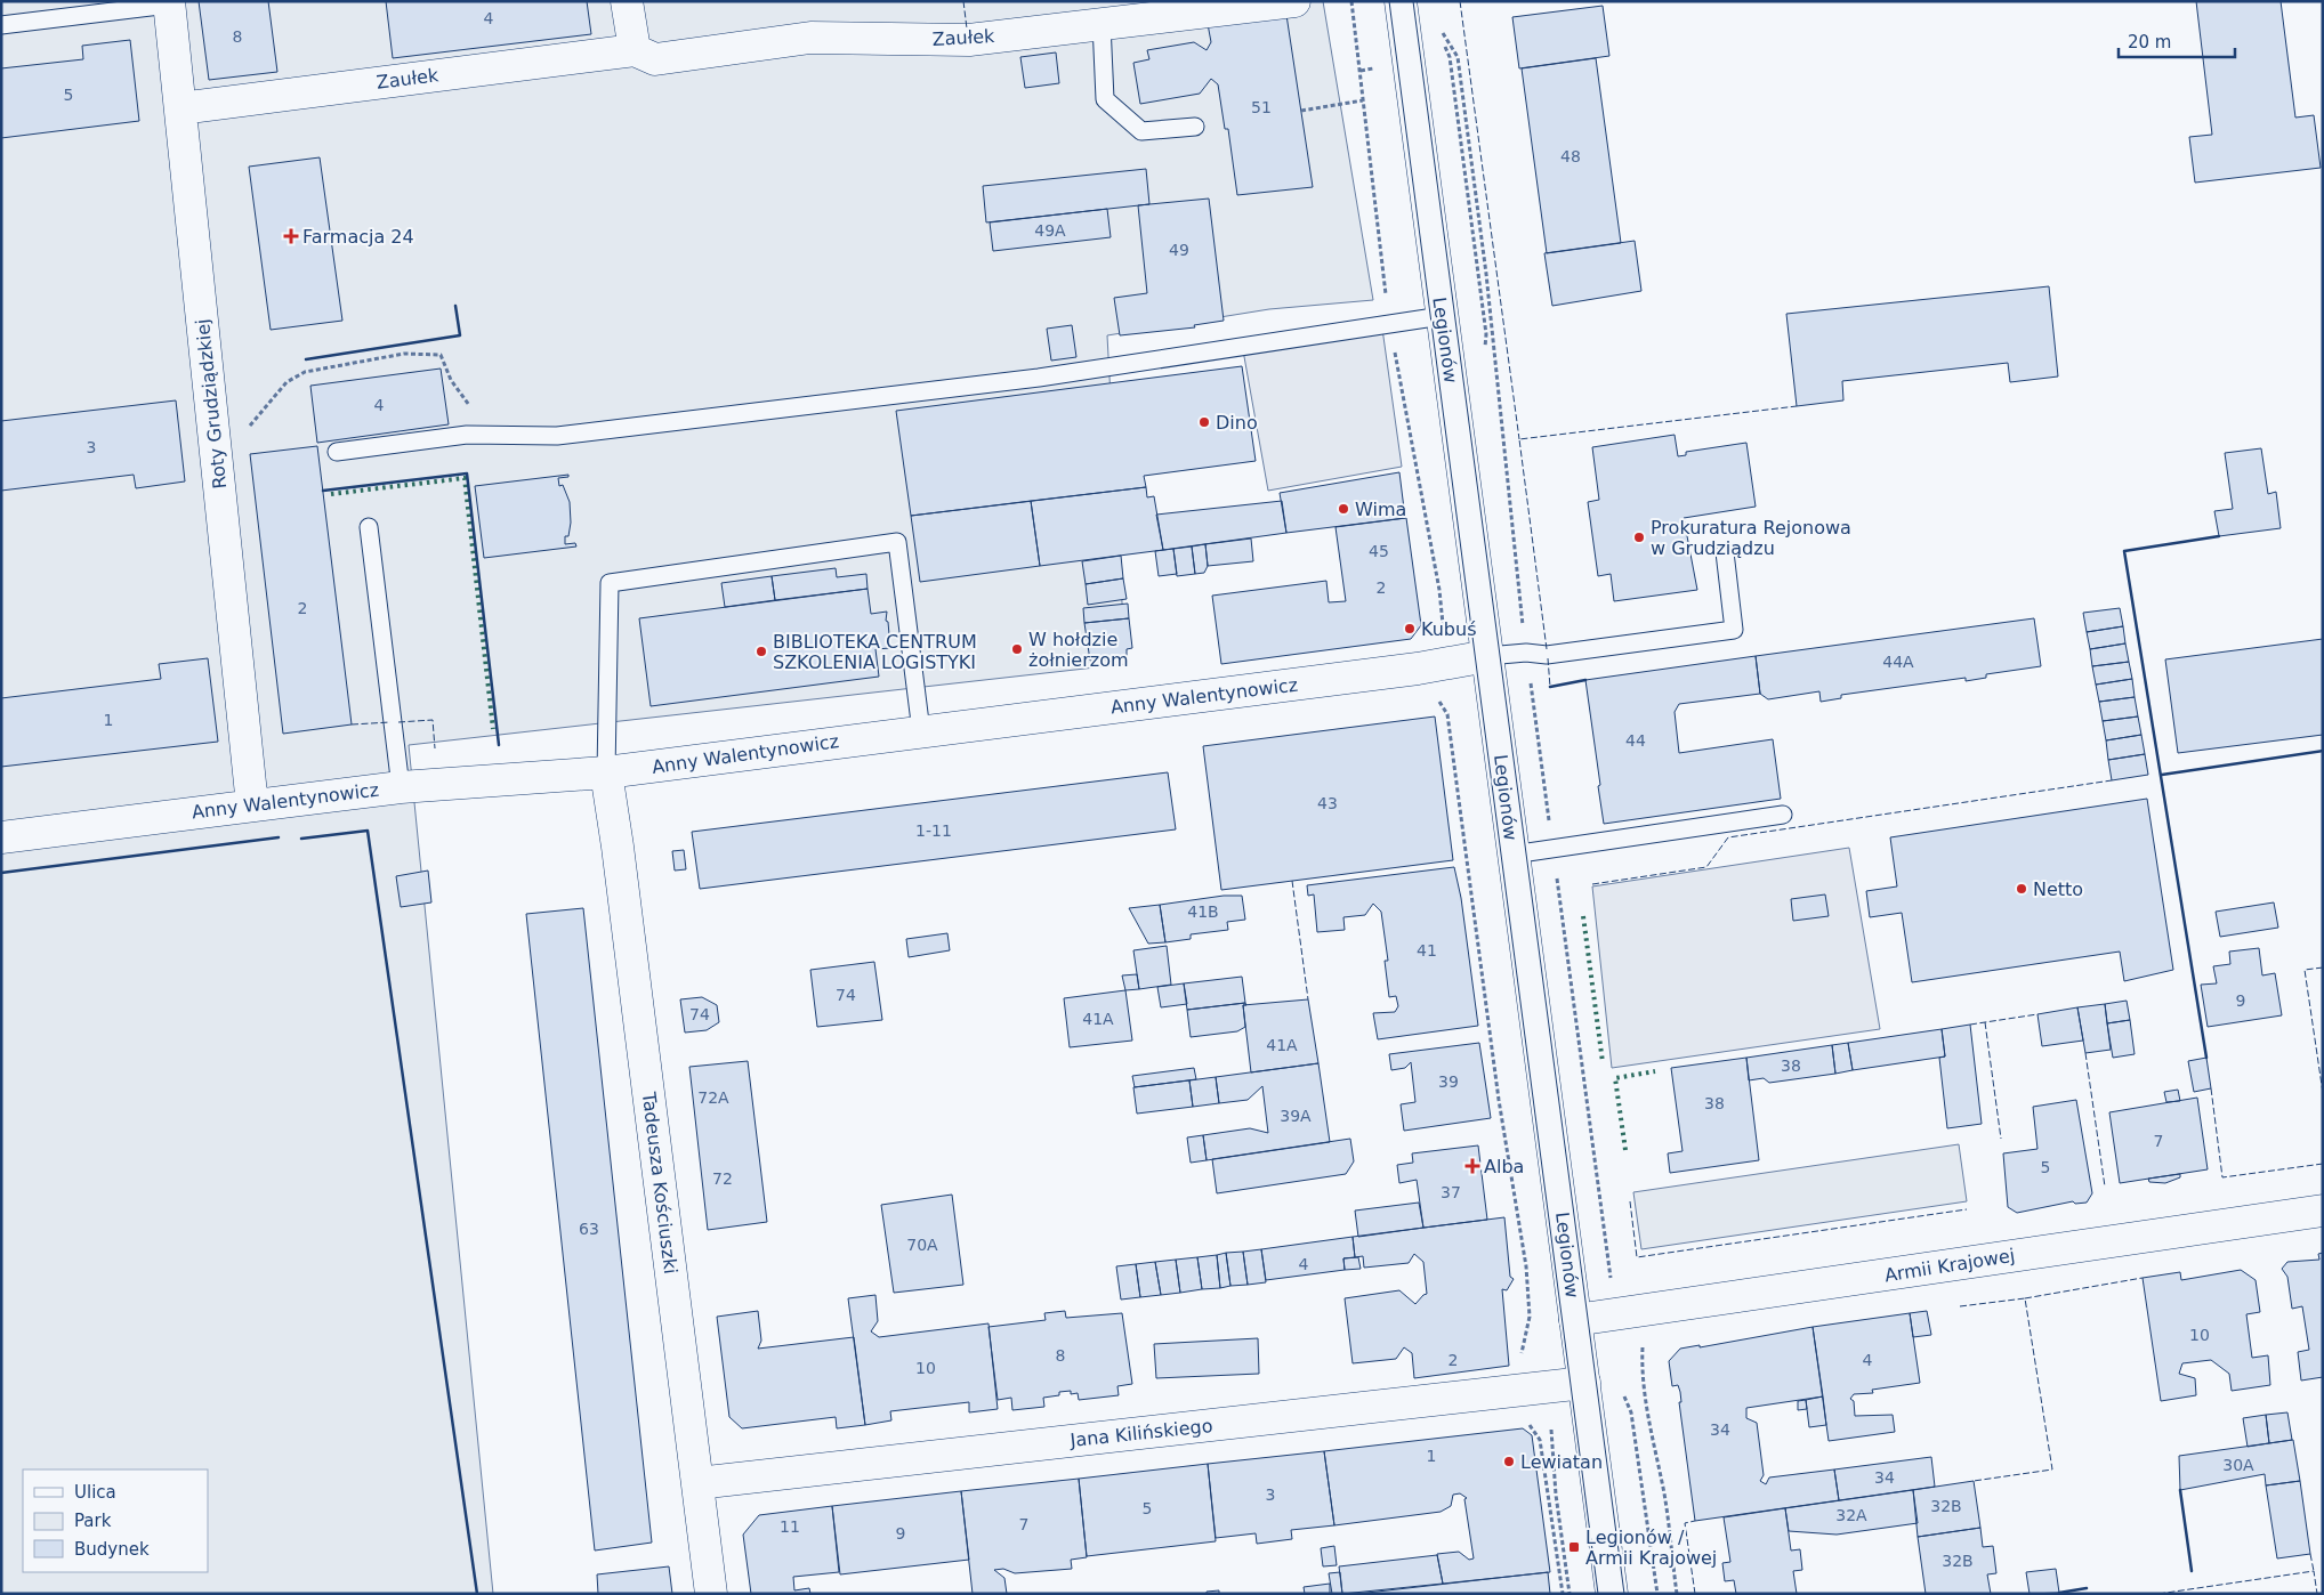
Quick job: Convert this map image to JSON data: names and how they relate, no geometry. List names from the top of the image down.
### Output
{
  "streets": {
    "street": [
      "Zaułek",
      "Legionów",
      "Roty Grudziądzkiej",
      "Anny Walentynowicz",
      "Tadeusza Kościuszki",
      "Armii Krajowej",
      "Jana Kilińskiego"
    ]
  },
  "crossings": [
    ["Zaułek", "Roty Grudziądzkiej"],
    ["Legionów", "Anny Walentynowicz"],
    ["Legionów", "Armii Krajowej"],
    ["Legionów", "Jana Kilińskiego"],
    ["Roty Grudziądzkiej", "Anny Walentynowicz"],
    ["Anny Walentynowicz", "Tadeusza Kościuszki"],
    ["Tadeusza Kościuszki", "Jana Kilińskiego"]
  ],
  "places": {
    "health": ["Farmacja 24", "Alba"],
    "other": [
      "Dino",
      "Wima",
      "Prokuratura Rejonowa w Grudziądzu",
      "Kubuś",
      "W hołdzie żołnierzom",
      "BIBLIOTEKA CENTRUM SZKOLENIA LOGISTYKI",
      "Netto",
      "Lewiatan"
    ],
    "transit": ["Legionów / Armii Krajowej"]
  },
  "house_numbers": [
    "4",
    "8",
    "5",
    "51",
    "48",
    "49A",
    "49",
    "4",
    "3",
    "45",
    "2",
    "2",
    "44A",
    "1",
    "44",
    "43",
    "1-11",
    "41B",
    "41",
    "74",
    "9",
    "74",
    "41A",
    "41A",
    "38",
    "39",
    "72A",
    "38",
    "39A",
    "7",
    "5",
    "72",
    "37",
    "63",
    "70A",
    "4",
    "10",
    "8",
    "2",
    "4",
    "10",
    "34",
    "1",
    "30A",
    "34",
    "3",
    "32B",
    "5",
    "32A",
    "7",
    "11",
    "9",
    "32B"
  ],
  "legend": ["Ulica", "Park", "Budynek"],
  "scale_bar": "20 m"
}
